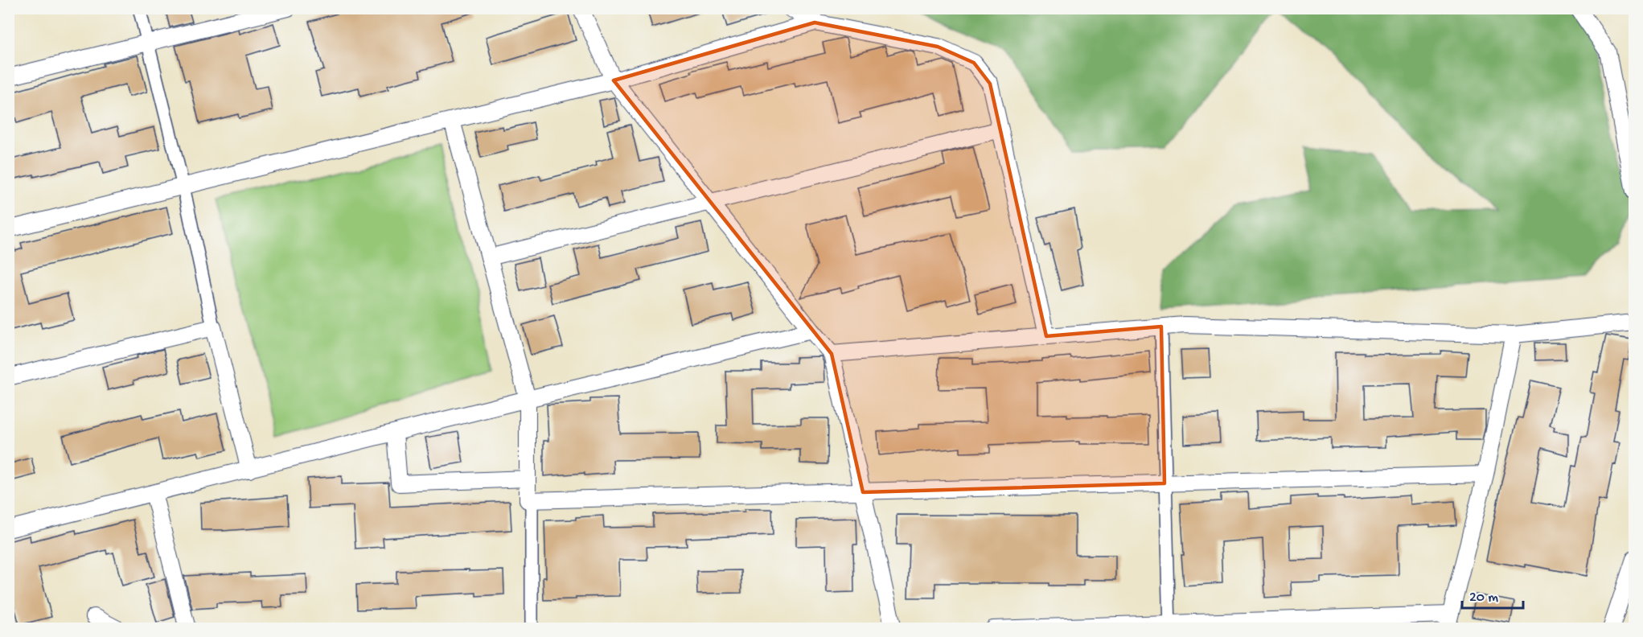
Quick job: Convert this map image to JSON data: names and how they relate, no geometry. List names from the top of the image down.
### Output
{
  "scale_bar": "20 m"
}
